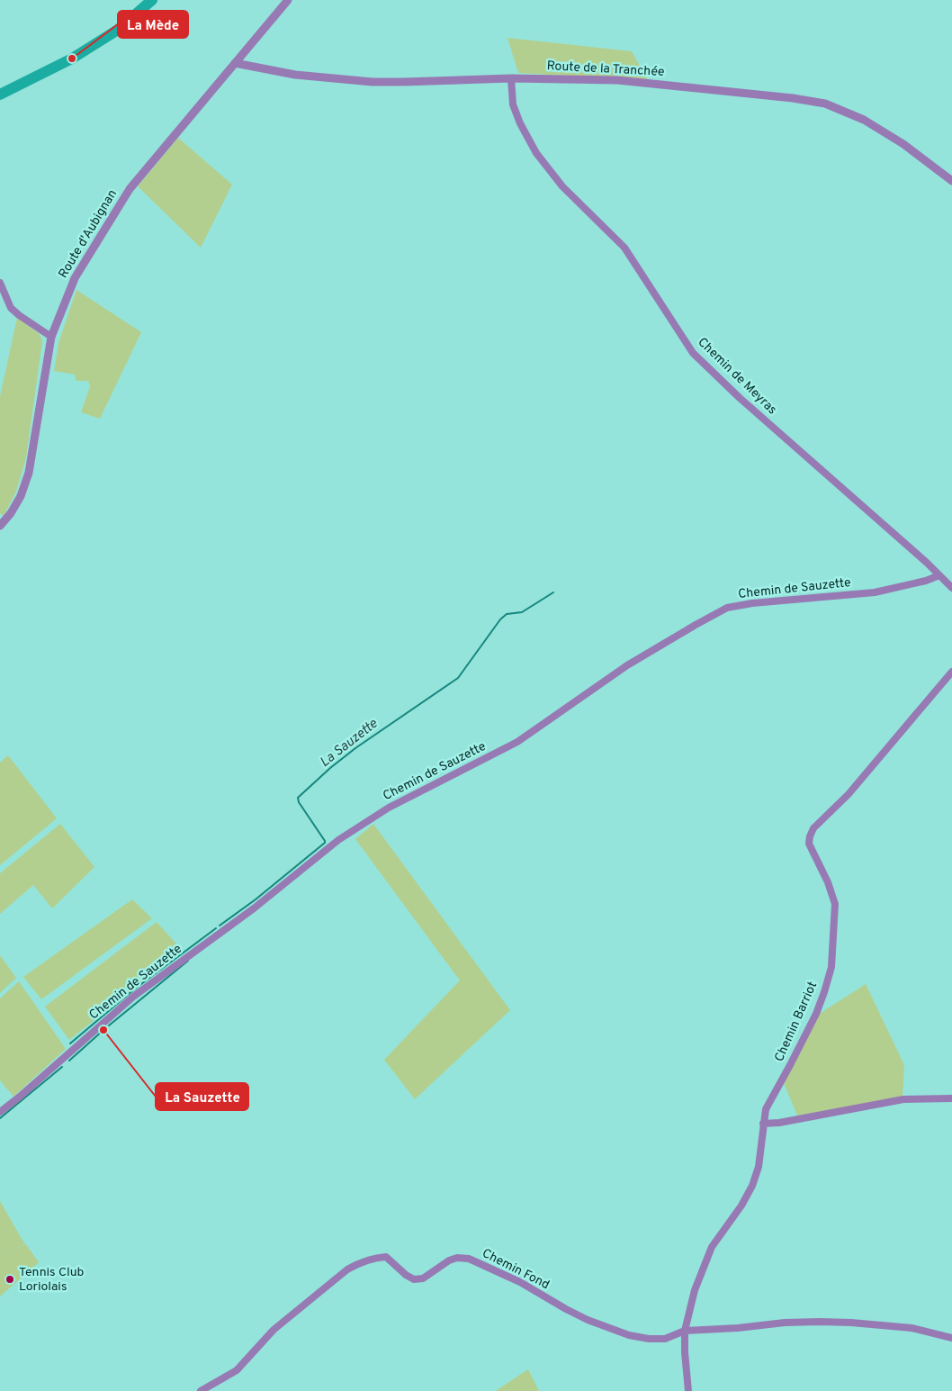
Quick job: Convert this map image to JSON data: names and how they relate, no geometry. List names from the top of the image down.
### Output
{
  "streets": {
    "street": [
      "Route de la Tranchée",
      "Route d'Aubignan",
      "Chemin de Meyras",
      "Chemin de Sauzette",
      "Chemin Barriot",
      "Chemin Fond"
    ]
  },
  "crossings": [
    ["Route de la Tranchée", "Route d'Aubignan"],
    ["Route de la Tranchée", "Chemin de Meyras"],
    ["Chemin de Meyras", "Chemin de Sauzette"],
    ["Chemin Barriot", "Chemin Fond"]
  ],
  "water": ["La Sauzette"],
  "places": ["La Mède", "La Sauzette", "Tennis Club Loriolais"]
}
